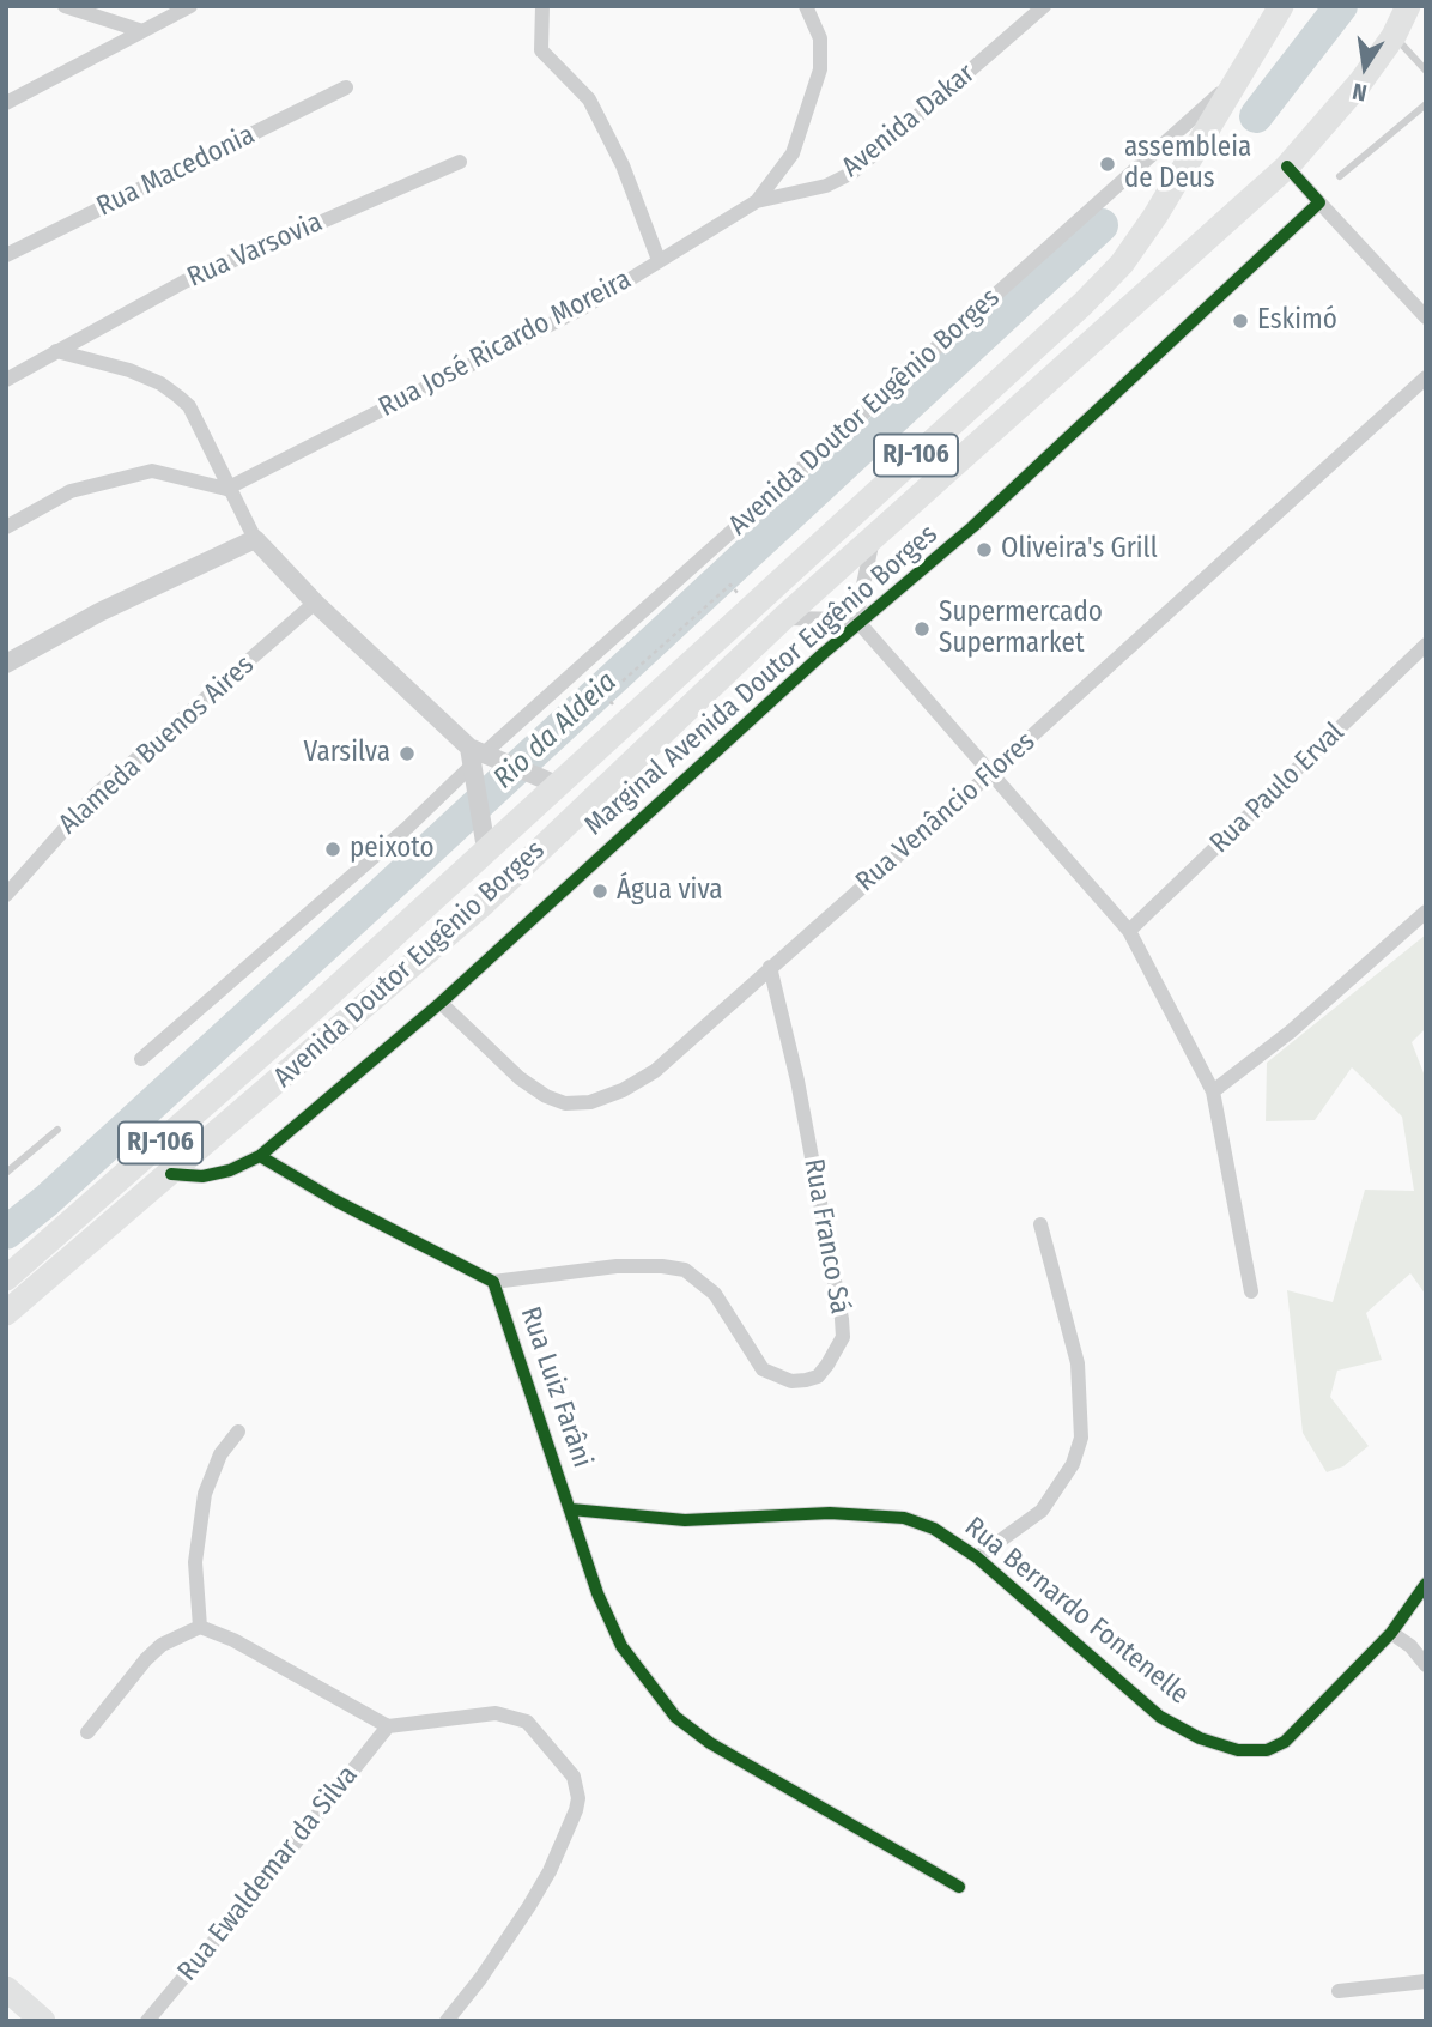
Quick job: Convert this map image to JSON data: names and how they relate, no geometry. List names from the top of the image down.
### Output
{
  "streets": {
    "highway": ["Avenida Doutor Eugênio Borges", "RJ-106"],
    "street": [
      "Avenida Dakar",
      "Rua Macedonia",
      "Rua Varsovia",
      "Rua José Ricardo Moreira",
      "Marginal Avenida Doutor Eugênio Borges",
      "Alameda Buenos Aires",
      "Rua Paulo Erval",
      "Rua Venâncio Flores",
      "Rua Franco Sá",
      "Rua Luiz Farâni",
      "Rua Bernardo Fontenelle",
      "Rua Ewaldemar da Silva"
    ]
  },
  "crossings": [
    ["Avenida Doutor Eugênio Borges", "Marginal Avenida Doutor Eugênio Borges"],
    ["Marginal Avenida Doutor Eugênio Borges", "Rua Venâncio Flores"],
    ["Marginal Avenida Doutor Eugênio Borges", "Rua Luiz Farâni"],
    ["Rua Venâncio Flores", "Rua Franco Sá"],
    ["Rua Franco Sá", "Rua Luiz Farâni"],
    ["Rua Luiz Farâni", "Rua Bernardo Fontenelle"]
  ],
  "water": ["Rio da Aldeia"],
  "places": [
    "assembleia de Deus",
    "Eskimó",
    "Oliveira's Grill",
    "Supermercado Supermarket",
    "Varsilva",
    "peixoto",
    "Água viva"
  ],
  "north": "bottom"
}
